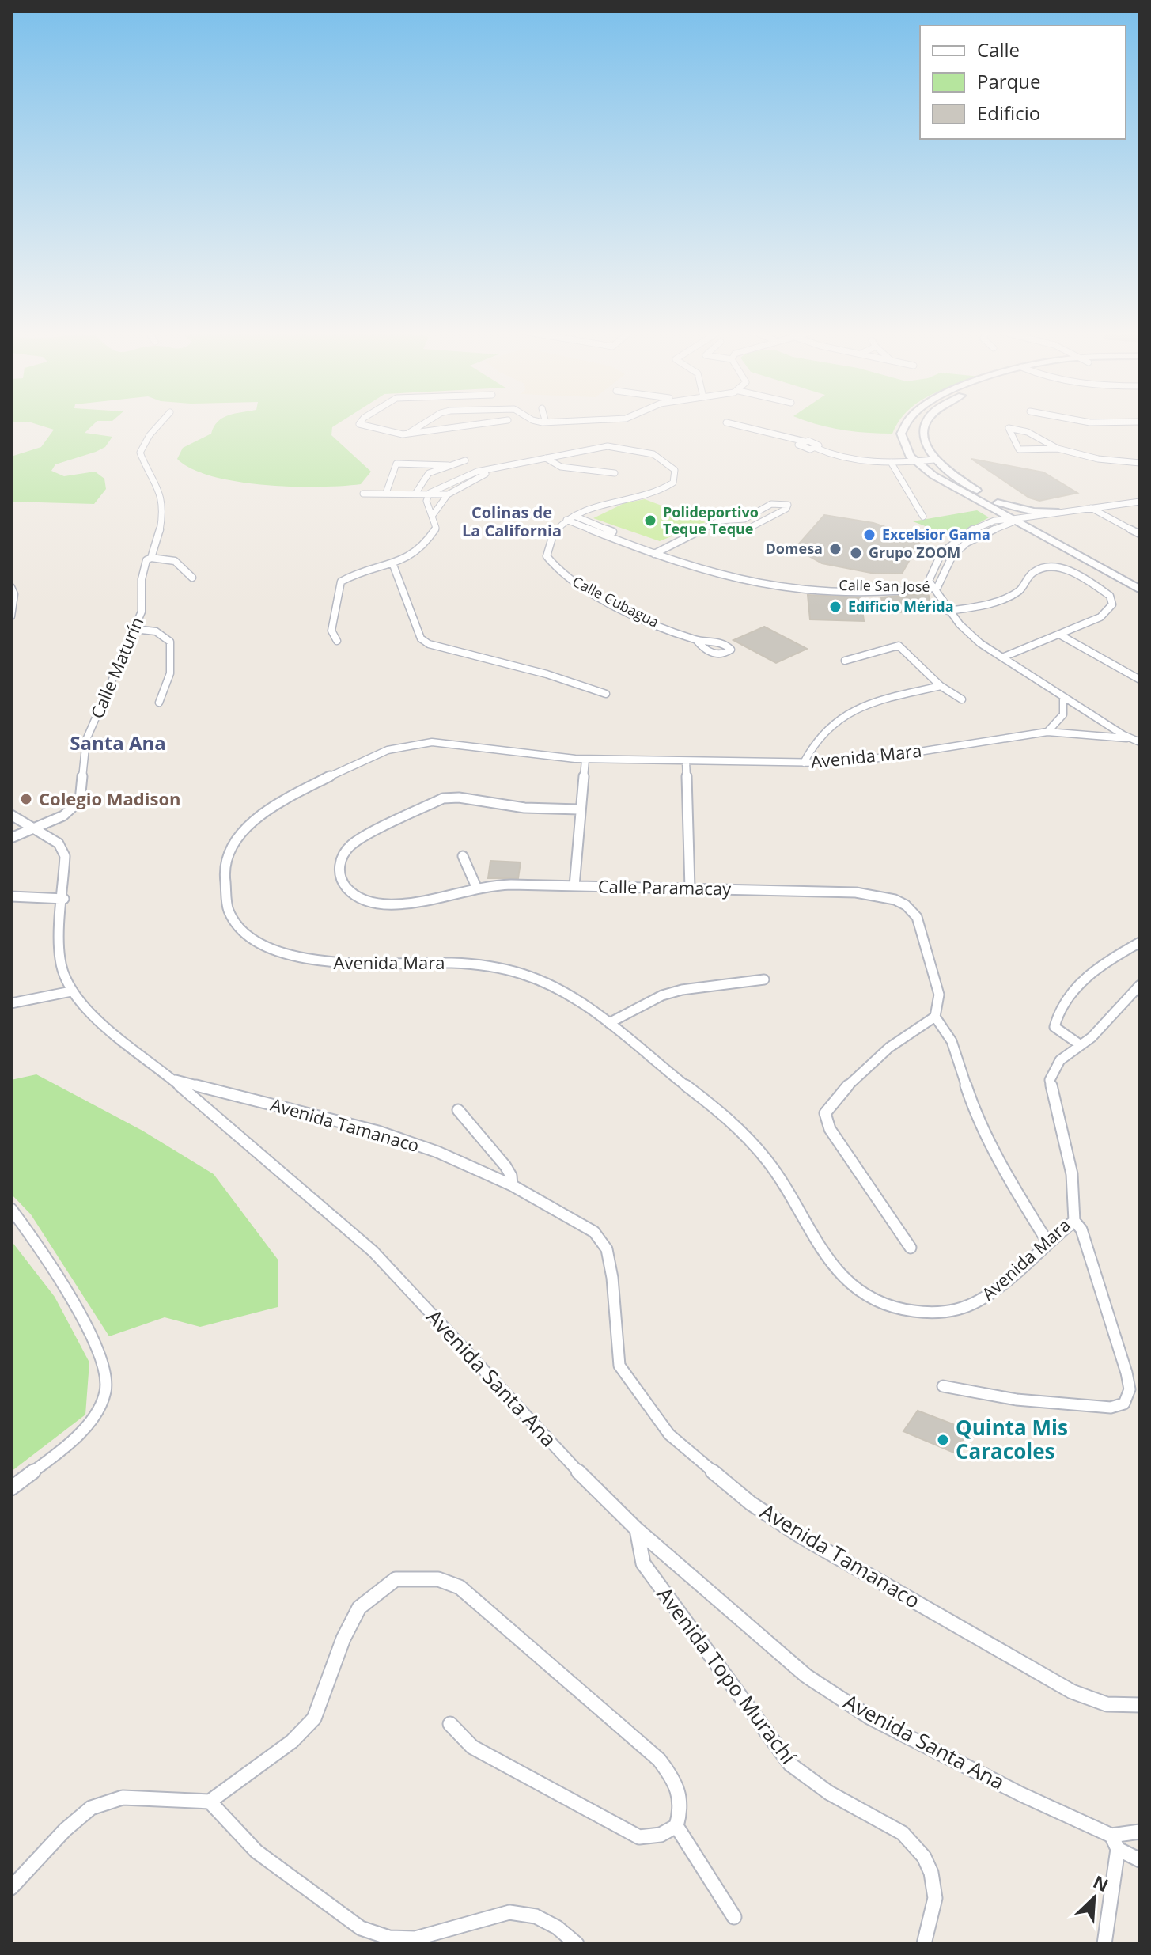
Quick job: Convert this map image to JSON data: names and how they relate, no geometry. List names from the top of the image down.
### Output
{
  "streets": {
    "street": [
      "Calle San José",
      "Calle Cubagua",
      "Calle Maturín",
      "Avenida Mara",
      "Calle Paramacay",
      "Avenida Tamanaco",
      "Avenida Santa Ana",
      "Avenida Topo Murachí"
    ]
  },
  "crossings": [
    ["Calle San José", "Calle Cubagua"],
    ["Calle Maturín", "Avenida Santa Ana"],
    ["Avenida Tamanaco", "Avenida Santa Ana"],
    ["Avenida Santa Ana", "Avenida Topo Murachí"]
  ],
  "districts": ["Colinas de La California", "Santa Ana"],
  "places": [
    "Polideportivo Teque Teque",
    "Excelsior Gama",
    "Domesa",
    "Grupo ZOOM",
    "Edificio Mérida",
    "Colegio Madison",
    "Quinta Mis Caracoles"
  ],
  "legend": ["Calle", "Parque", "Edificio"],
  "north": "top right"
}
